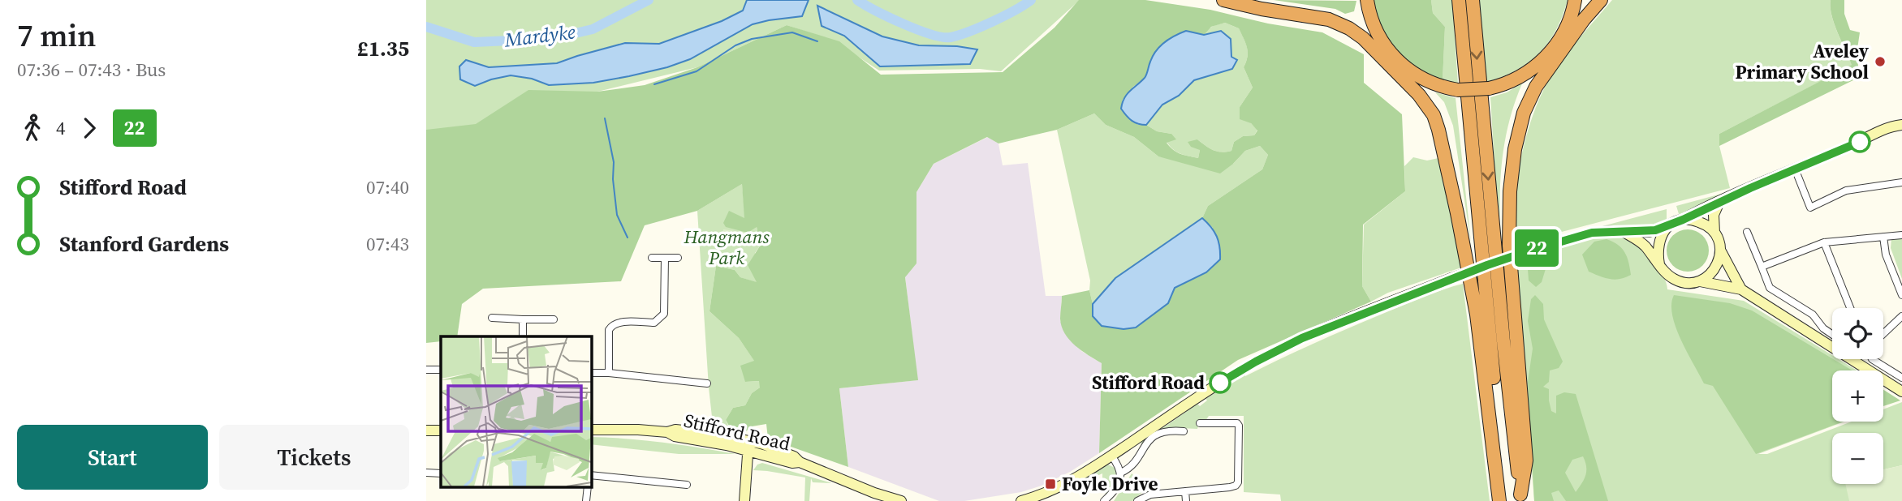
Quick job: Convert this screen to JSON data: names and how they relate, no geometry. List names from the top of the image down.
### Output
{
  "streets": {
    "main road": ["Stifford Road"]
  },
  "water": ["Mardyke"],
  "parks": ["Hangmans Park"],
  "places": {
    "other": ["Aveley Primary School", "Stifford Road"],
    "transit": ["Foyle Drive"]
  },
  "lines": ["bus line 22"],
  "page": {
    "heading": ["7 min", "07:36 – 07:43 · Bus", "£1.35"],
    "on_map": "22",
    "legs": ["4", "22"],
    "list": [
      {
        "name": "Stifford Road",
        "value": "07:40"
      },
      {
        "name": "Stanford Gardens",
        "value": "07:43"
      }
    ],
    "map_buttons": ["+", "−"],
    "buttons": ["Start", "Tickets"]
  }
}
